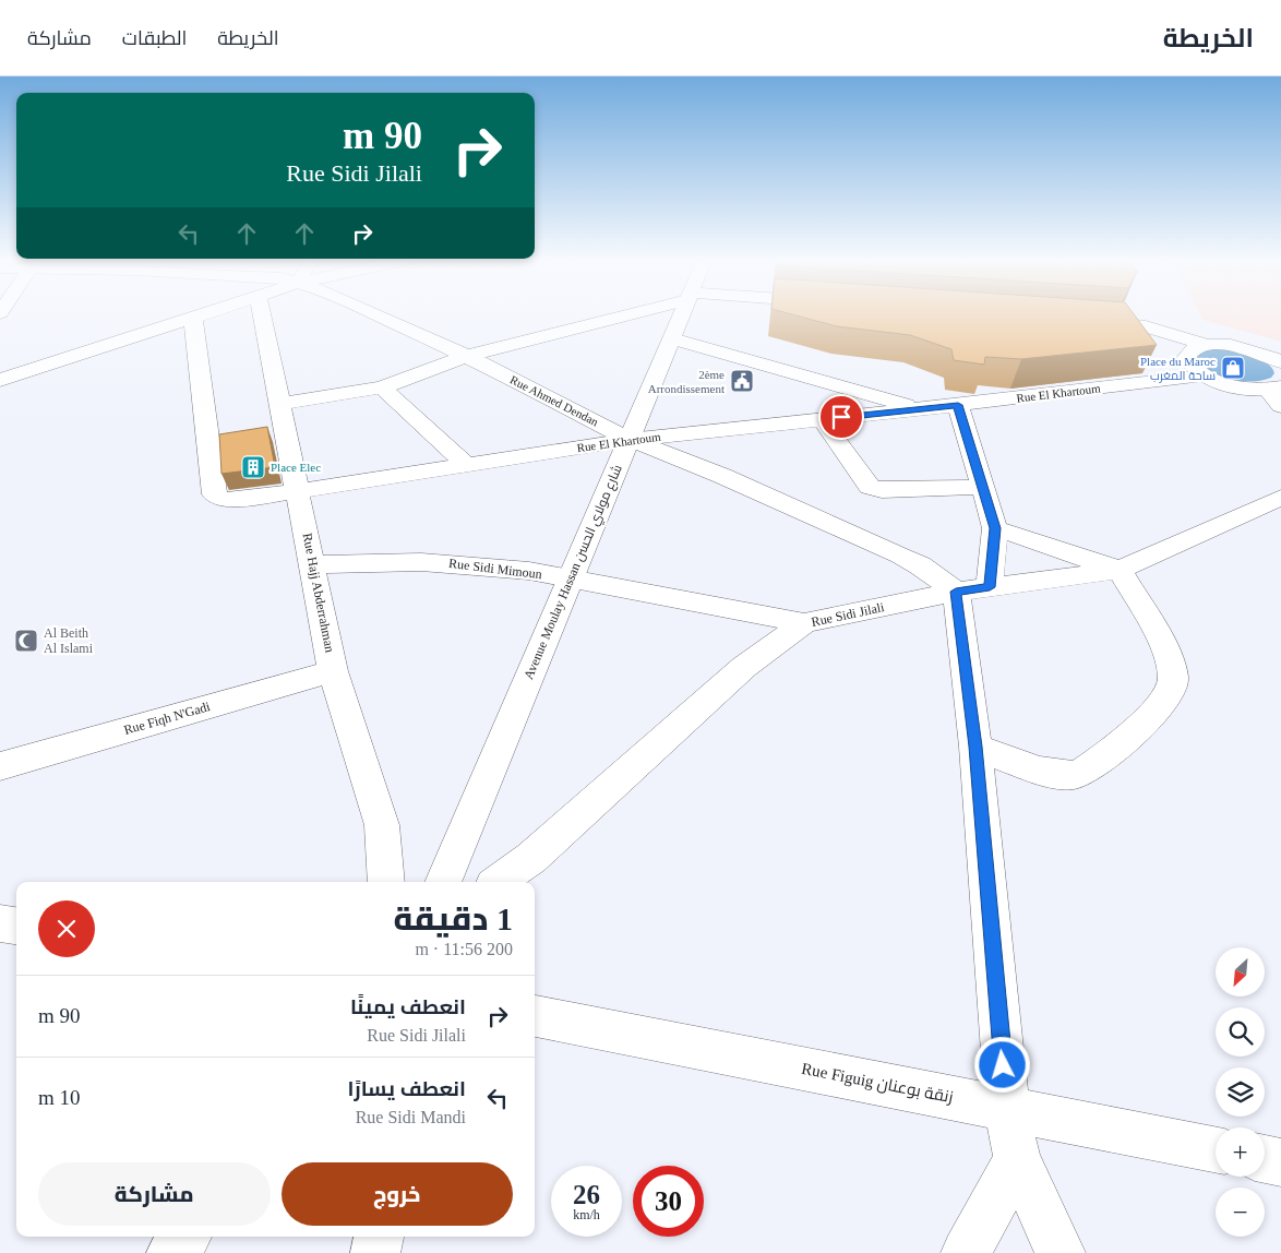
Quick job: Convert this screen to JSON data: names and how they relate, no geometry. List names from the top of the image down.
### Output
{
  "streets": {
    "street": [
      "Rue El Khartoum",
      "Rue Ahmed Dendan",
      "Rue Sidi Mimoun",
      "Avenue Moulay Hassan شارع مولاي الحسن",
      "Rue Hajj Abderrahman",
      "Rue Sidi Jilali",
      "Rue Fiqh N'Gadi",
      "Rue Figuig زنقة بوعنان"
    ]
  },
  "crossings": [
    ["Rue El Khartoum", "Rue Ahmed Dendan"],
    ["Rue El Khartoum", "Avenue Moulay Hassan شارع مولاي الحسن"],
    ["Rue El Khartoum", "Rue Hajj Abderrahman"],
    ["Rue Ahmed Dendan", "Avenue Moulay Hassan شارع مولاي الحسن"],
    ["Rue Ahmed Dendan", "Rue Sidi Jilali"],
    ["Rue Sidi Mimoun", "Avenue Moulay Hassan شارع مولاي الحسن"],
    ["Rue Sidi Mimoun", "Rue Hajj Abderrahman"],
    ["Rue Sidi Mimoun", "Rue Sidi Jilali"],
    ["Rue Hajj Abderrahman", "Rue Fiqh N'Gadi"]
  ],
  "places": {
    "shop": ["Place du Maroc ساحة المغرب"],
    "public building": ["2ème Arrondissement"],
    "building": ["Place Elec"],
    "mosque": ["Al Beith Al Islami"]
  },
  "north": "bottom left",
  "page": {
    "header": "الخريطة",
    "nav": ["الخريطة", "الطبقات", "مشاركة"],
    "turn": ["90 m", "Rue Sidi Jilali"],
    "heading": ["1 دقيقة", "200 m · 11:56"],
    "map_buttons": ["+", "−"],
    "list": [
      {
        "name": "انعطف يمينًا",
        "note": "Rue Sidi Jilali",
        "value": "90 m"
      },
      {
        "name": "انعطف يسارًا",
        "note": "Rue Sidi Mandi",
        "value": "10 m"
      }
    ],
    "buttons": ["خروج", "مشاركة"],
    "speed": "26 km/h",
    "limit": "30"
  }
}
